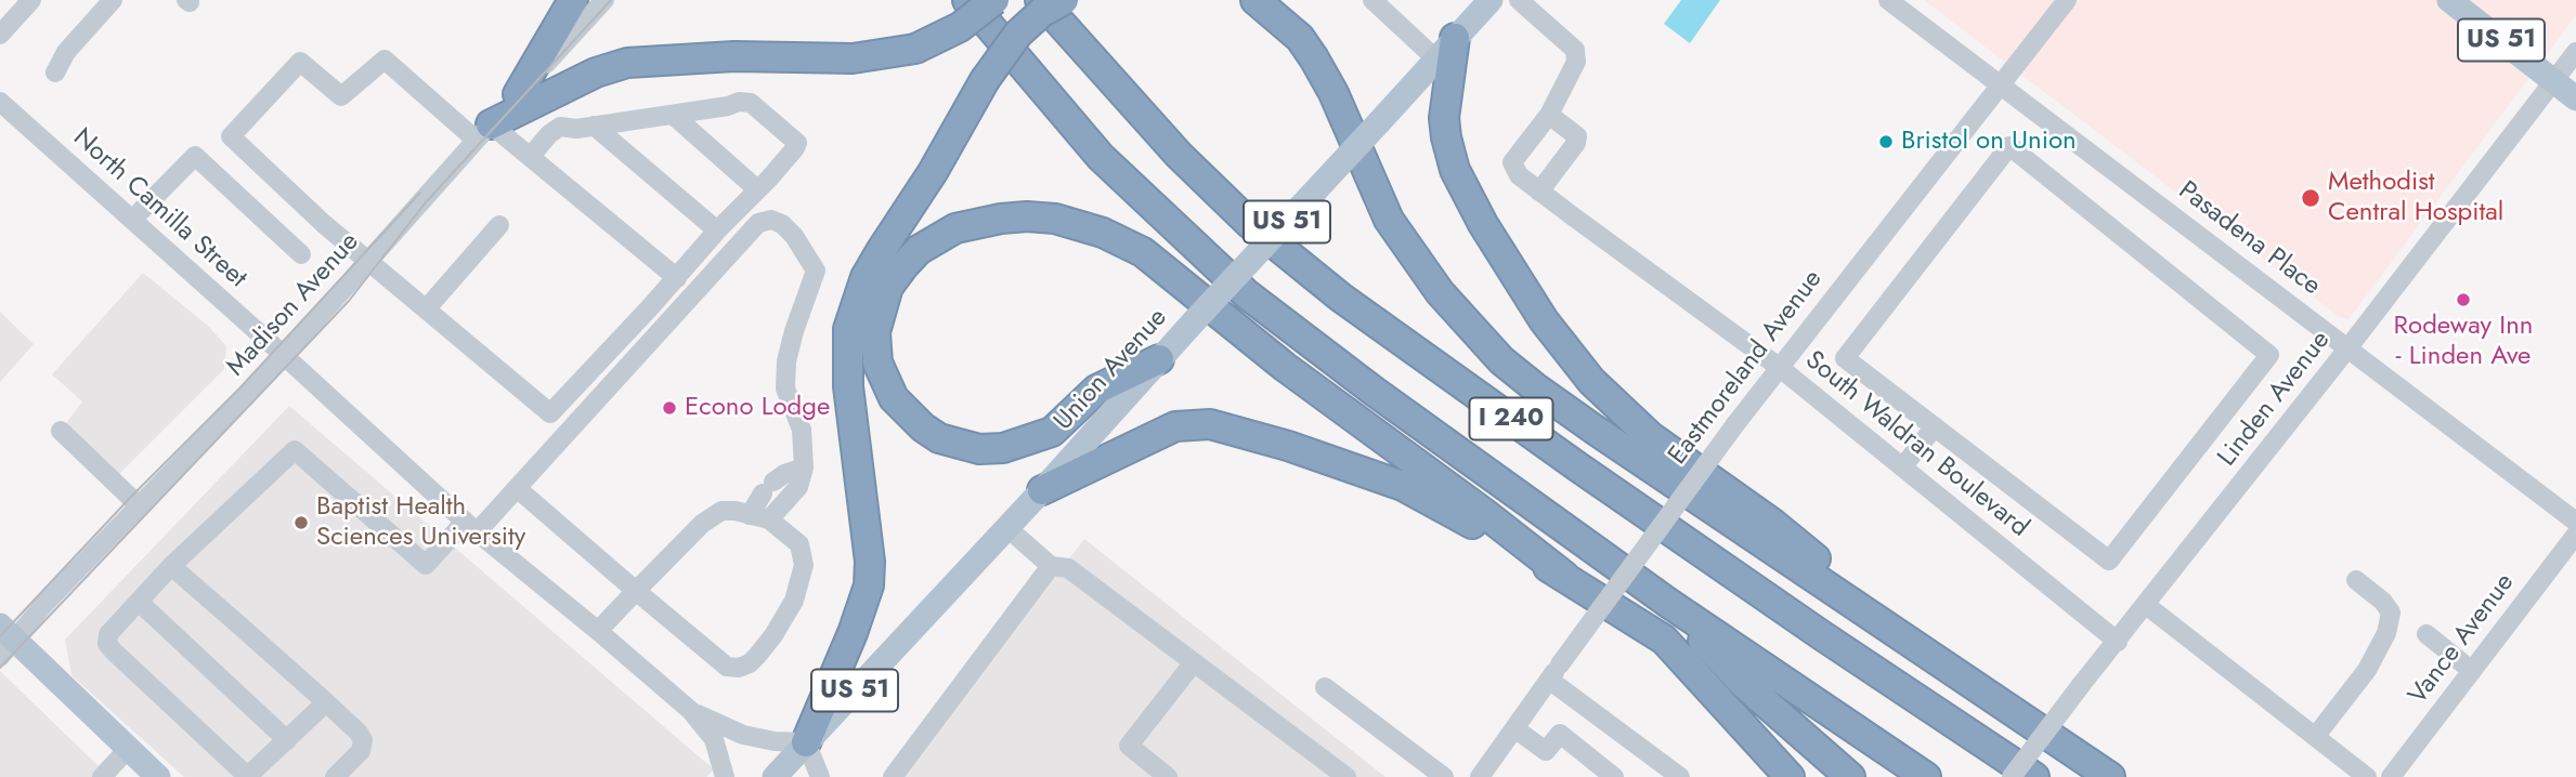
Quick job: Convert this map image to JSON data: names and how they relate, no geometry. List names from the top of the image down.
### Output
{
  "streets": {
    "highway": ["I 240"],
    "main road": ["US 51", "Union Avenue"],
    "street": [
      "North Camilla Street",
      "Pasadena Place",
      "Madison Avenue",
      "Eastmoreland Avenue",
      "Linden Avenue",
      "South Waldran Boulevard",
      "Vance Avenue"
    ]
  },
  "crossings": [
    ["US 51", "Linden Avenue"],
    ["North Camilla Street", "Madison Avenue"],
    ["Pasadena Place", "Eastmoreland Avenue"],
    ["Pasadena Place", "Linden Avenue"],
    ["Eastmoreland Avenue", "South Waldran Boulevard"],
    ["Linden Avenue", "South Waldran Boulevard"]
  ],
  "places": [
    "Bristol on Union",
    "Methodist Central Hospital",
    "Rodeway Inn - Linden Ave",
    "Econo Lodge",
    "Baptist Health Sciences University"
  ]
}
